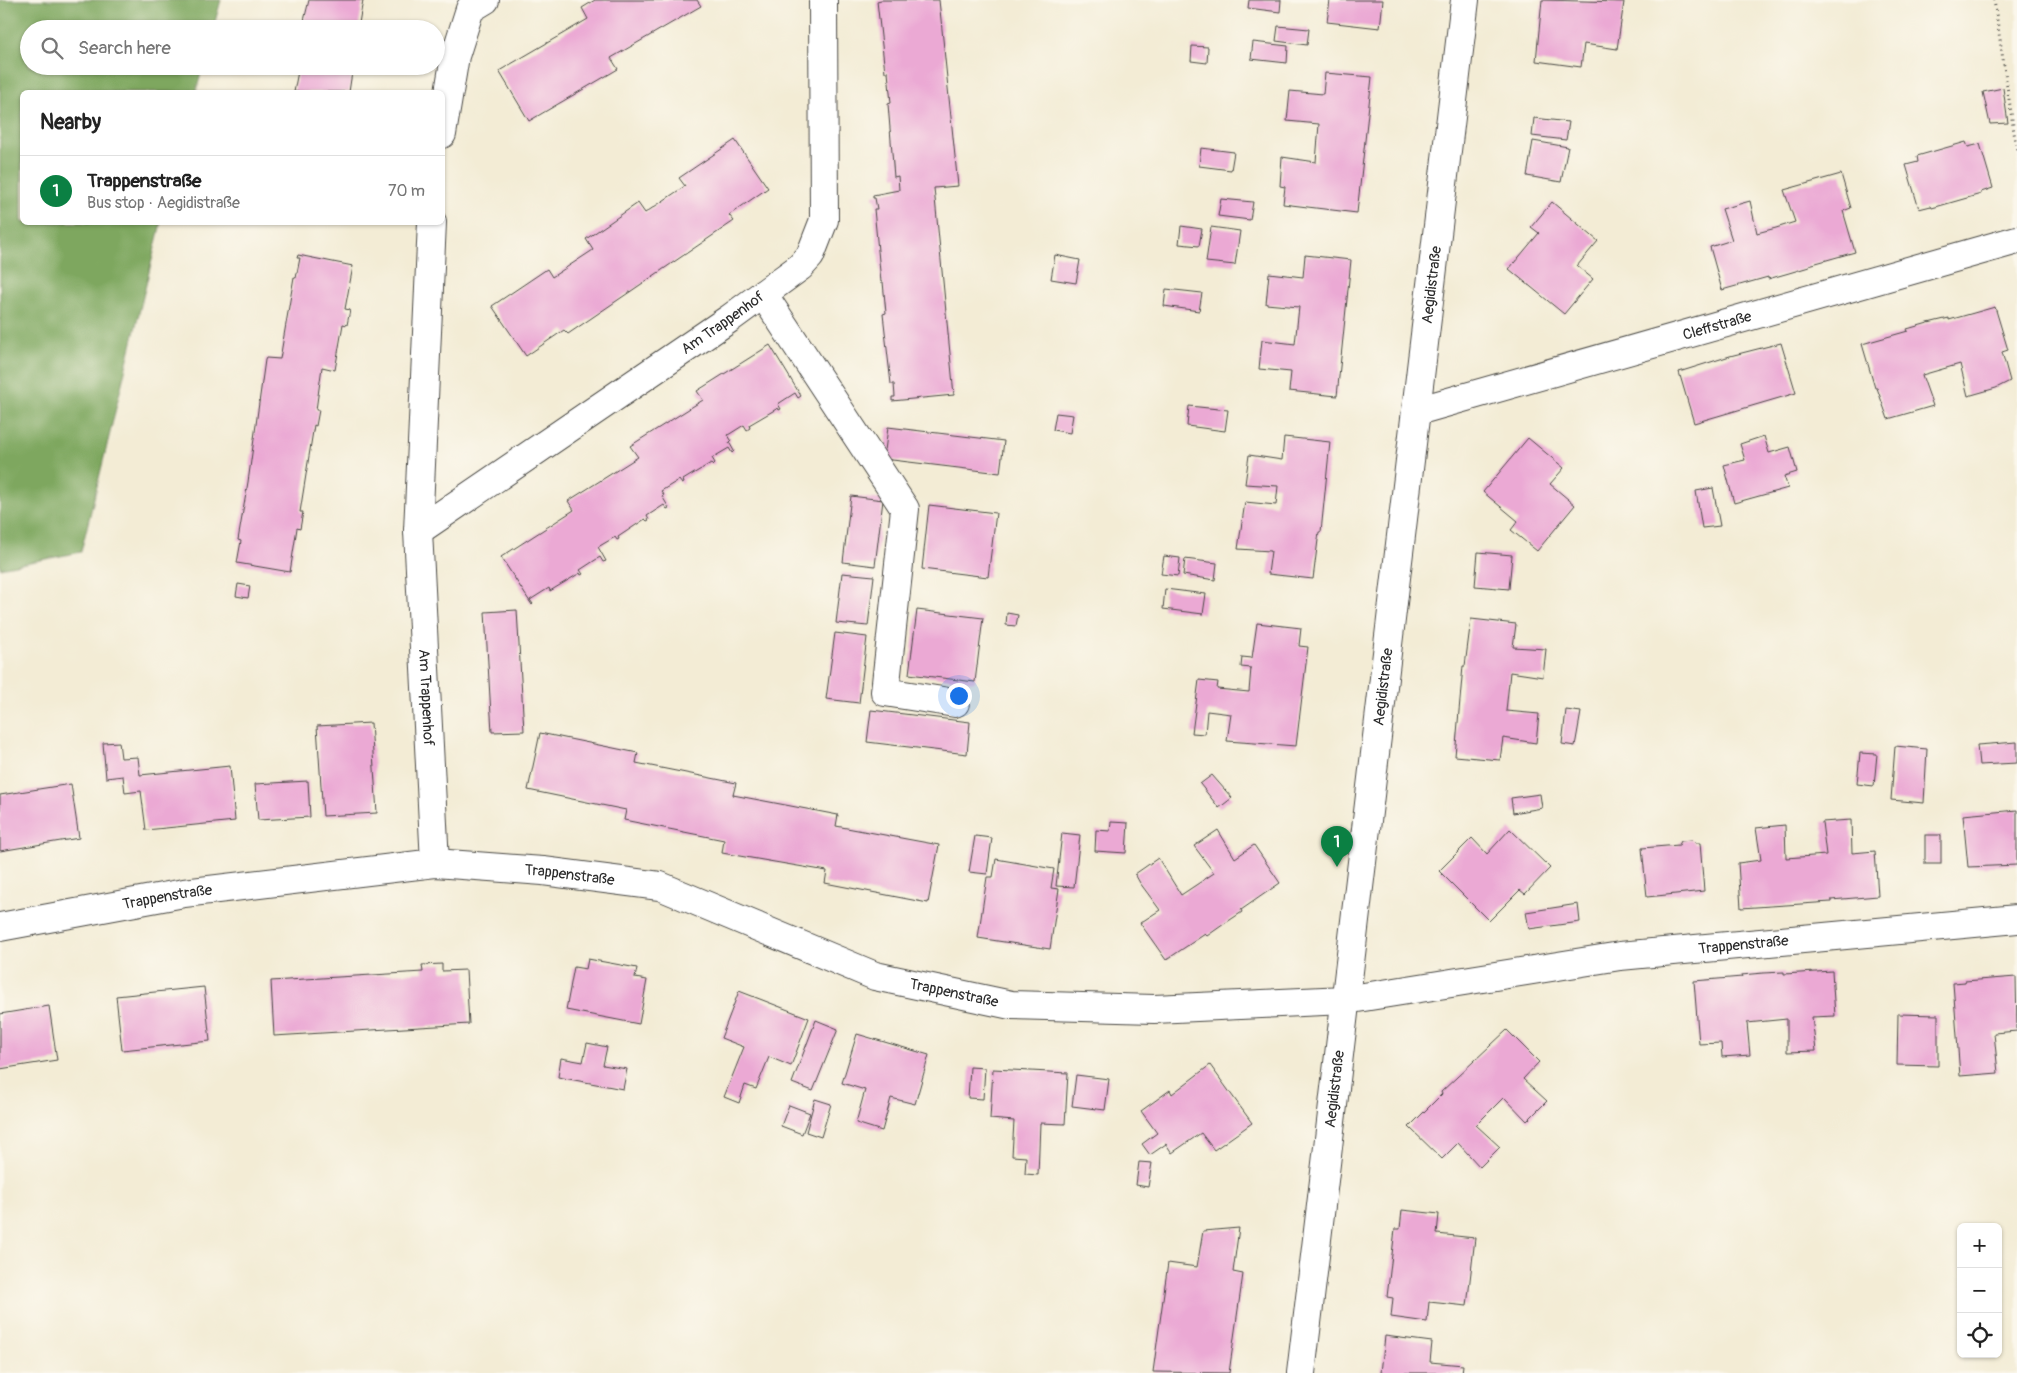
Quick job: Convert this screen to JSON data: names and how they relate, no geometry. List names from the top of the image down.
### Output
{
  "streets": {
    "street": [
      "Aegidistraße",
      "Am Trappenhof",
      "Cleffstraße",
      "Trappenstraße"
    ]
  },
  "crossings": [
    ["Aegidistraße", "Cleffstraße"],
    ["Aegidistraße", "Trappenstraße"],
    ["Am Trappenhof", "Trappenstraße"]
  ],
  "page": {
    "search": "Search here",
    "heading": "Nearby",
    "list": [
      {
        "mark": "1",
        "name": "Trappenstraße",
        "note": "Bus stop · Aegidistraße",
        "value": "70 m"
      }
    ],
    "pins": "1",
    "map_buttons": ["+", "−"]
  }
}
